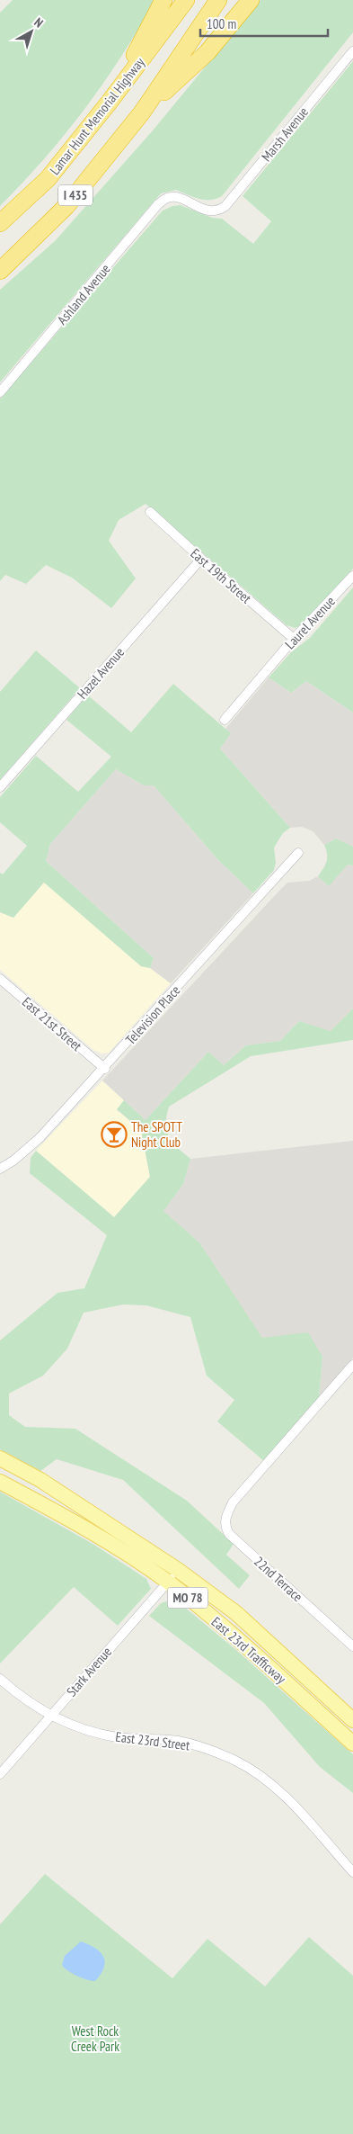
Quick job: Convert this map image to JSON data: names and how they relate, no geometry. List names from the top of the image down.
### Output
{
  "streets": {
    "highway": ["Lamar Hunt Memorial Highway", "I 435"],
    "main road": ["MO 78", "East 23rd Trafficway"],
    "street": [
      "Marsh Avenue",
      "Ashland Avenue",
      "East 19th Street",
      "Laurel Avenue",
      "Hazel Avenue",
      "Television Place",
      "East 21st Street",
      "22nd Terrace",
      "Stark Avenue",
      "East 23rd Street"
    ]
  },
  "crossings": [
    ["Marsh Avenue", "Ashland Avenue"],
    ["East 19th Street", "Laurel Avenue"],
    ["East 19th Street", "Hazel Avenue"],
    ["Television Place", "East 21st Street"],
    ["East 23rd Trafficway", "Stark Avenue"],
    ["Stark Avenue", "East 23rd Street"]
  ],
  "parks": ["West Rock Creek Park"],
  "places": {
    "bar": ["The SPOTT Night Club"]
  },
  "scale_bar": "100 m",
  "north": "top right"
}
